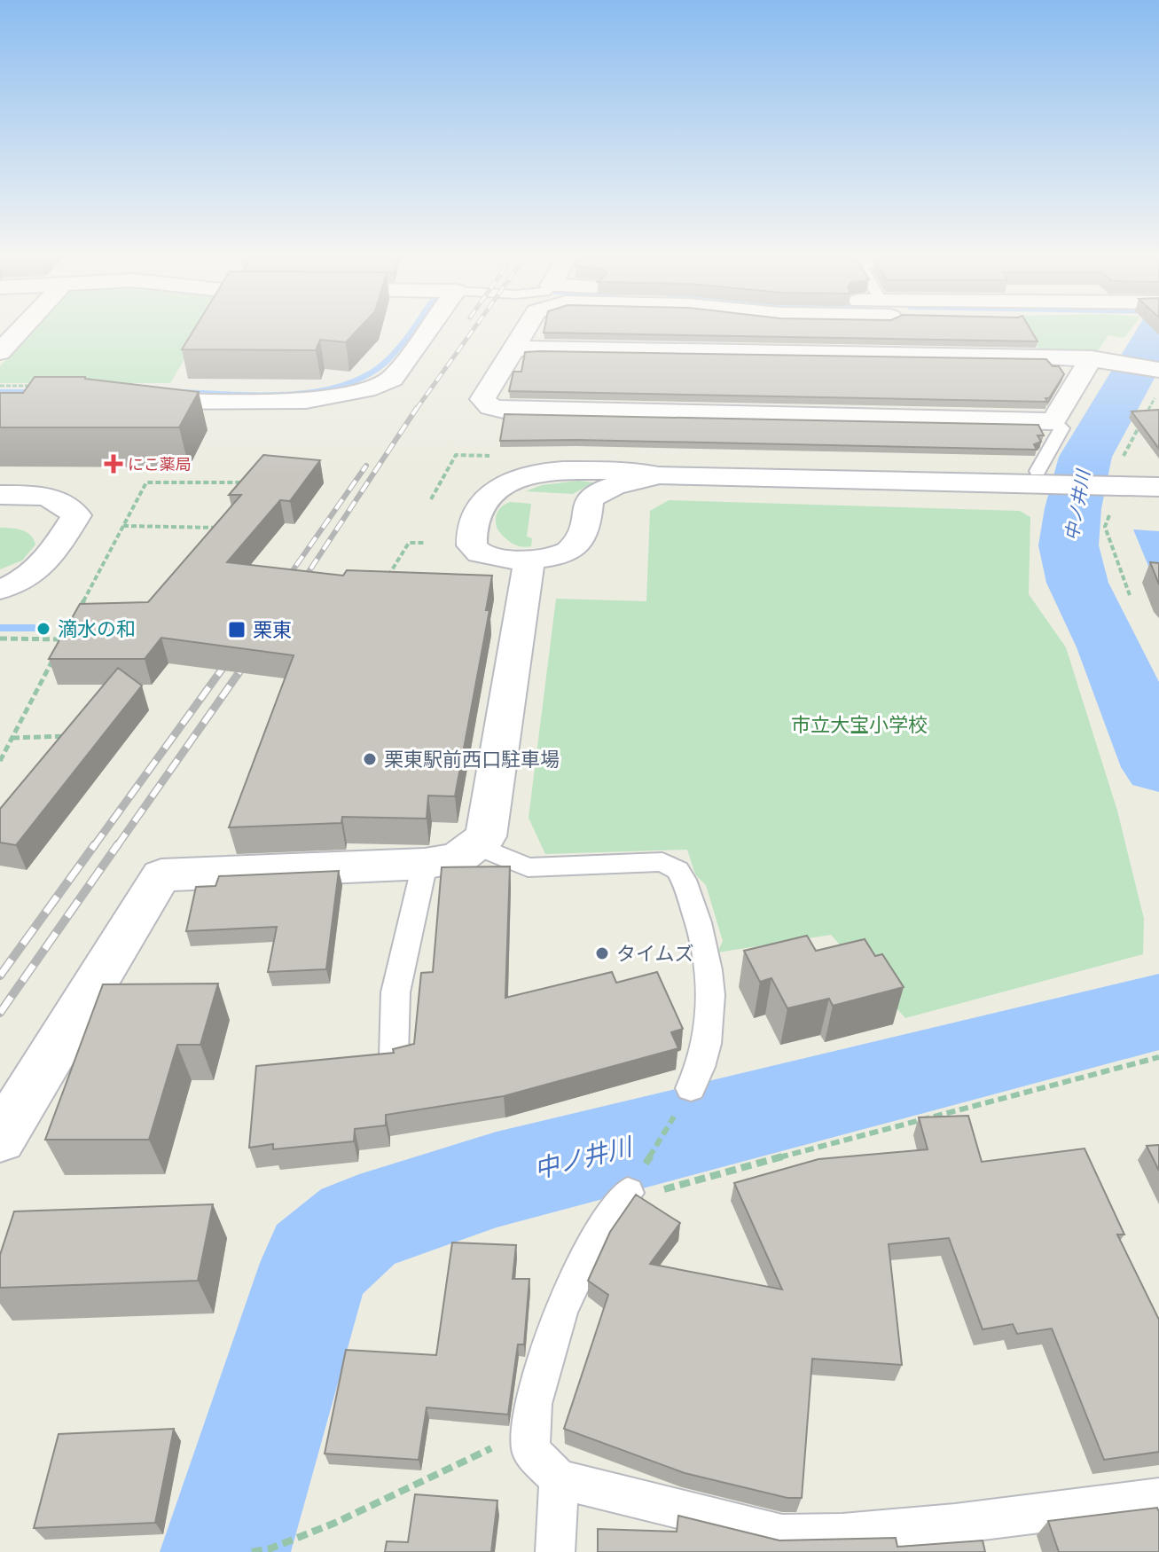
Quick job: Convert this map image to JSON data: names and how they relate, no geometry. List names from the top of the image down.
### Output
{
  "water": ["中ノ井川"],
  "parks": ["市立大宝小学校"],
  "places": {
    "health": ["にこ薬局"],
    "other": ["滴水の和", "栗東駅前西口駐車場", "タイムズ"],
    "transit": ["栗東"]
  }
}
